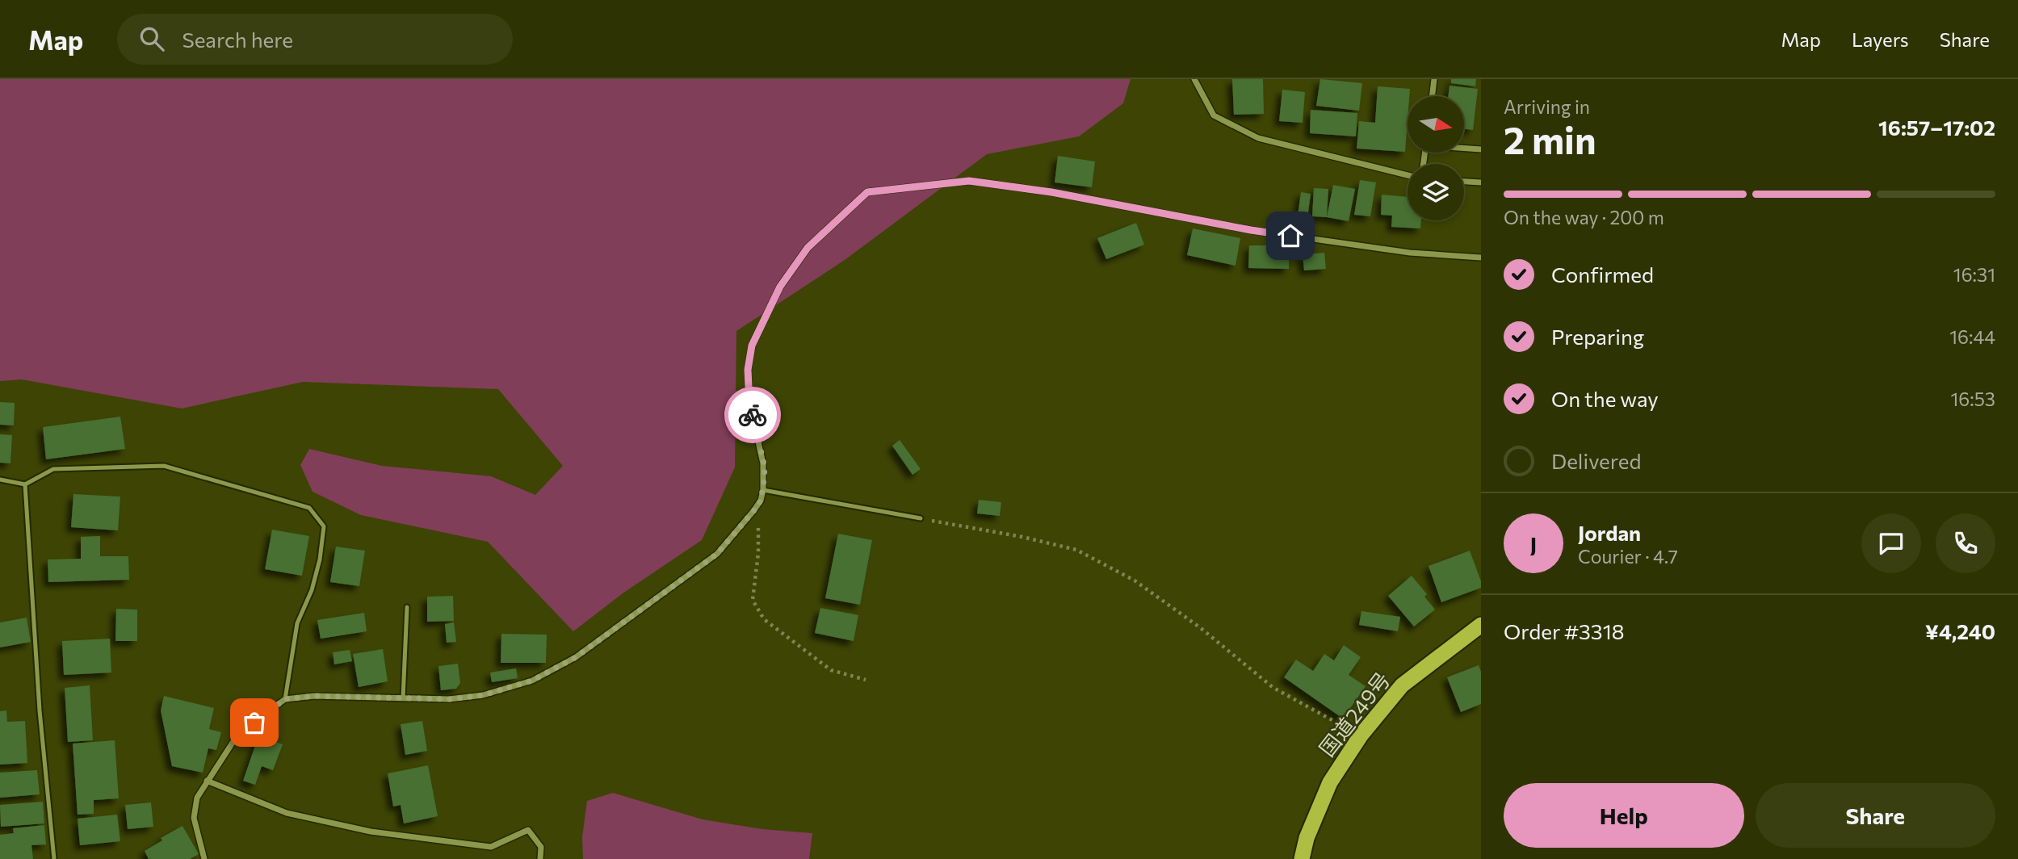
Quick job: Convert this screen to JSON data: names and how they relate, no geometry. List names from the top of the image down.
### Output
{
  "streets": {
    "highway": ["国道249号"]
  },
  "north": "right",
  "page": {
    "header": "Map",
    "search": "Search here",
    "nav": ["Map", "Layers", "Share"],
    "heading": ["2 min", "Arriving in", "16:57–17:02"],
    "panel": [
      "Jordan",
      "Courier · 4.7",
      "Order #3318",
      "¥4,240"
    ],
    "bar": "On the way · 200 m",
    "list": [
      ["Confirmed", "16:31"],
      ["Preparing", "16:44"],
      ["On the way", "16:53"],
      "Delivered"
    ],
    "round": "J",
    "buttons": ["Help", "Share"]
  }
}
